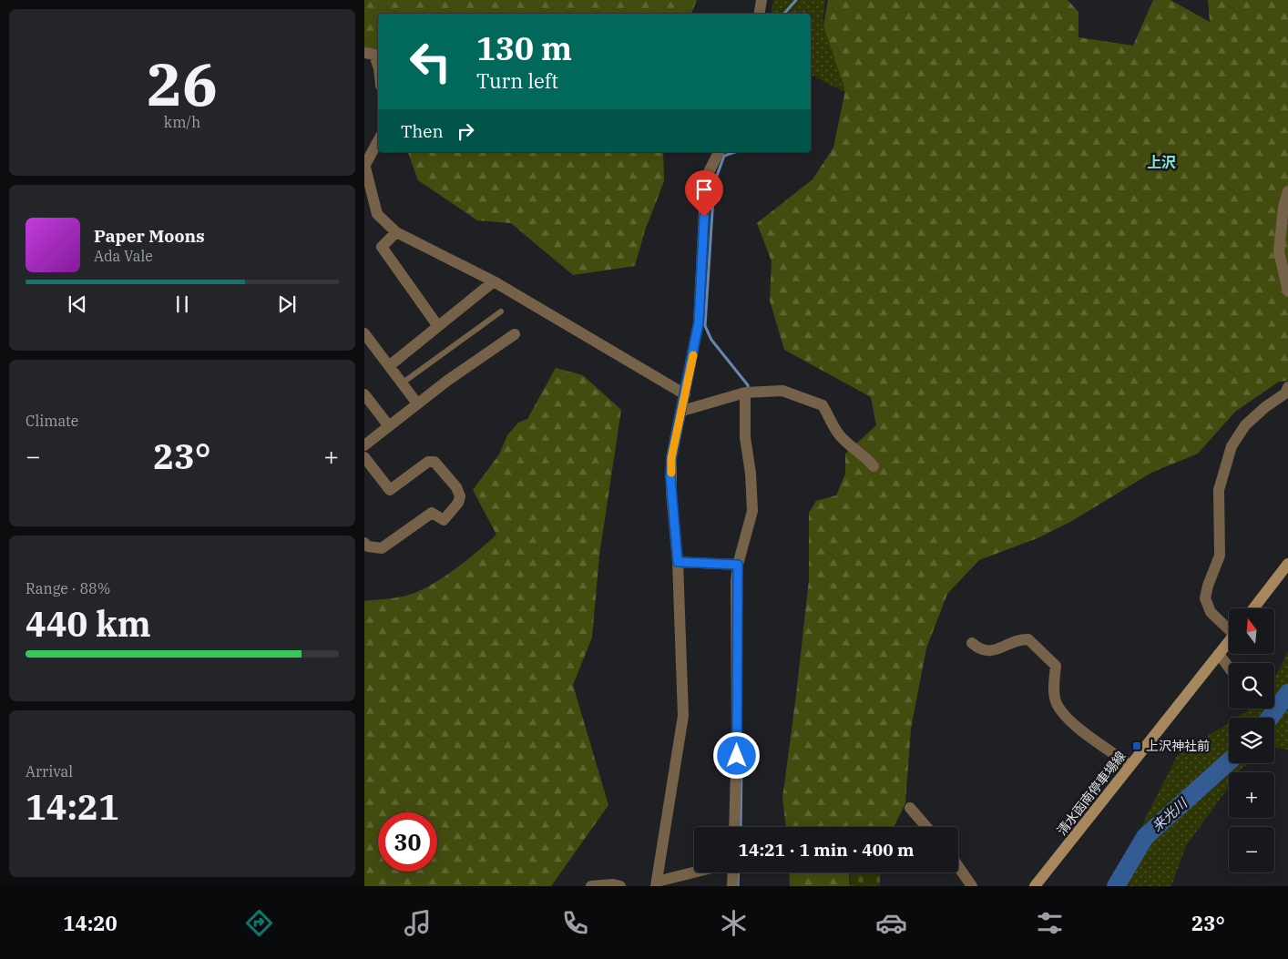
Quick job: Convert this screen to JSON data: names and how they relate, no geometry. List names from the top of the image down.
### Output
{
  "streets": {
    "main road": ["清水函南停車場線"]
  },
  "districts": ["上沢"],
  "water": ["来光川"],
  "places": {
    "transit": ["上沢神社前"]
  },
  "north": "top",
  "page": {
    "tile": [
      ["26", "km/h"],
      "Climate",
      ["Range · 88%", "440 km"],
      ["Arrival", "14:21"]
    ],
    "turn": ["130 m", "Turn left"],
    "then": "Then",
    "song": ["Paper Moons", "Ada Vale"],
    "heat": ["−", "23°", "+"],
    "map_buttons": ["+", "−"],
    "limit": "30",
    "trip": "14:21 · 1 min · 400 m",
    "tabs": ["14:20", "23°"]
  }
}
